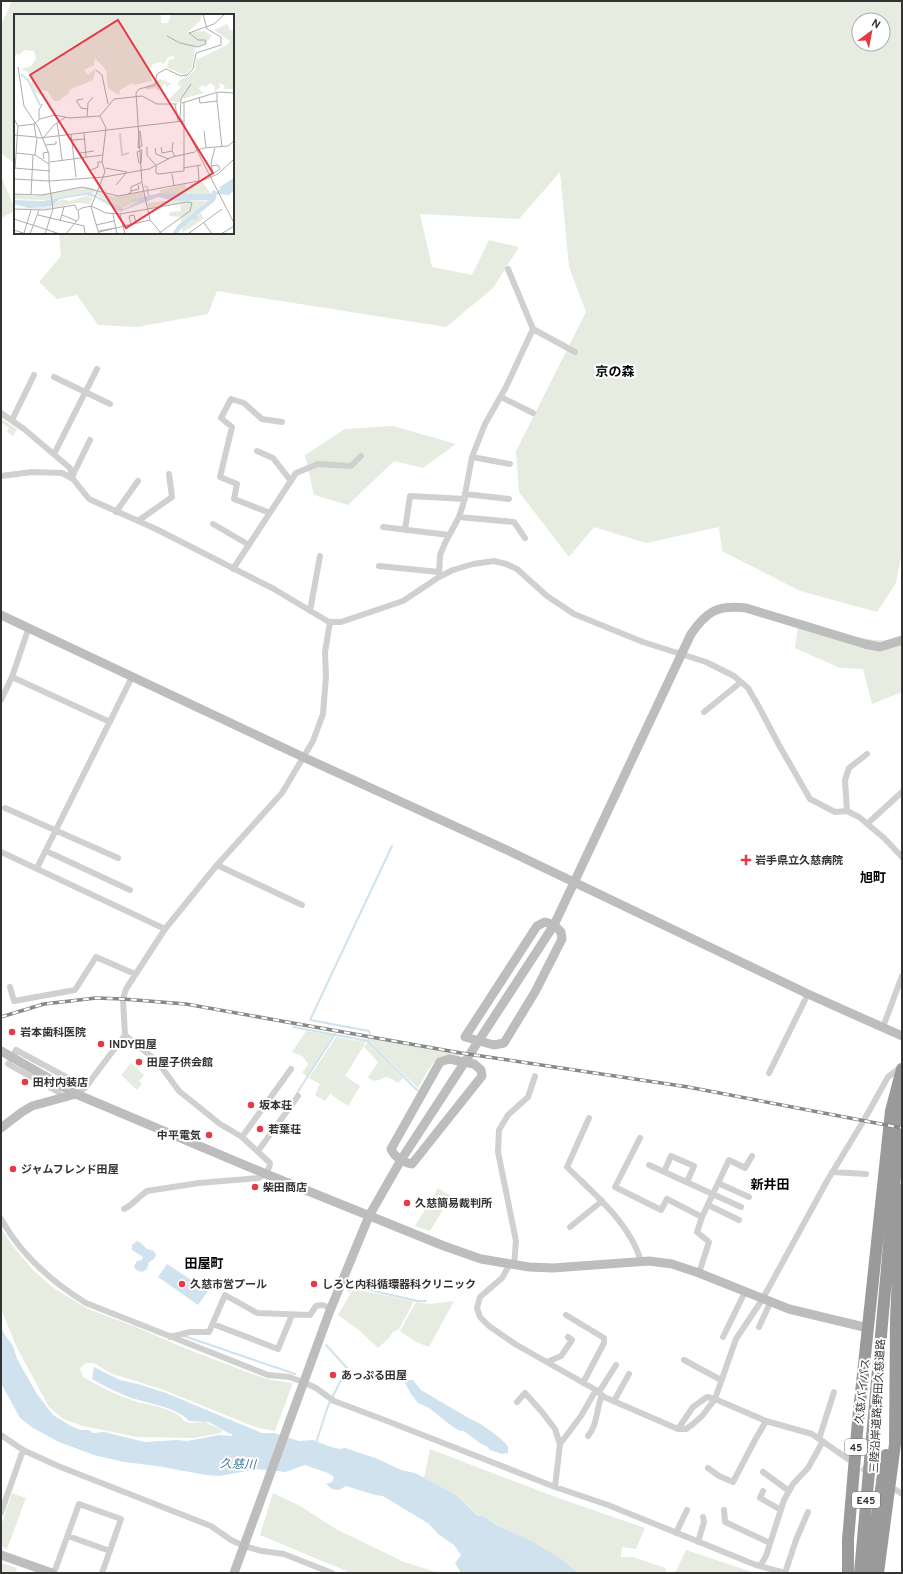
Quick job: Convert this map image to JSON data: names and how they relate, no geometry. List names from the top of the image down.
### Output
{
  "streets": {
    "highway": [
      "久慈バイパス",
      "三陸沿岸道路;野田久慈道路",
      "45",
      "E45"
    ]
  },
  "districts": [
    "京の森",
    "旭町",
    "新井田",
    "田屋町"
  ],
  "water": ["久慈川"],
  "places": {
    "health": ["岩手県立久慈病院"],
    "other": [
      "岩本歯科医院",
      "INDY田屋",
      "田屋子供会館",
      "田村内装店",
      "坂本荘",
      "若葉荘",
      "中平電気",
      "ジャムフレンド田屋",
      "柴田商店",
      "久慈簡易裁判所",
      "久慈市営プール",
      "しろと内科循環器科クリニック",
      "あっぷる田屋"
    ]
  },
  "north": "top right"
}
